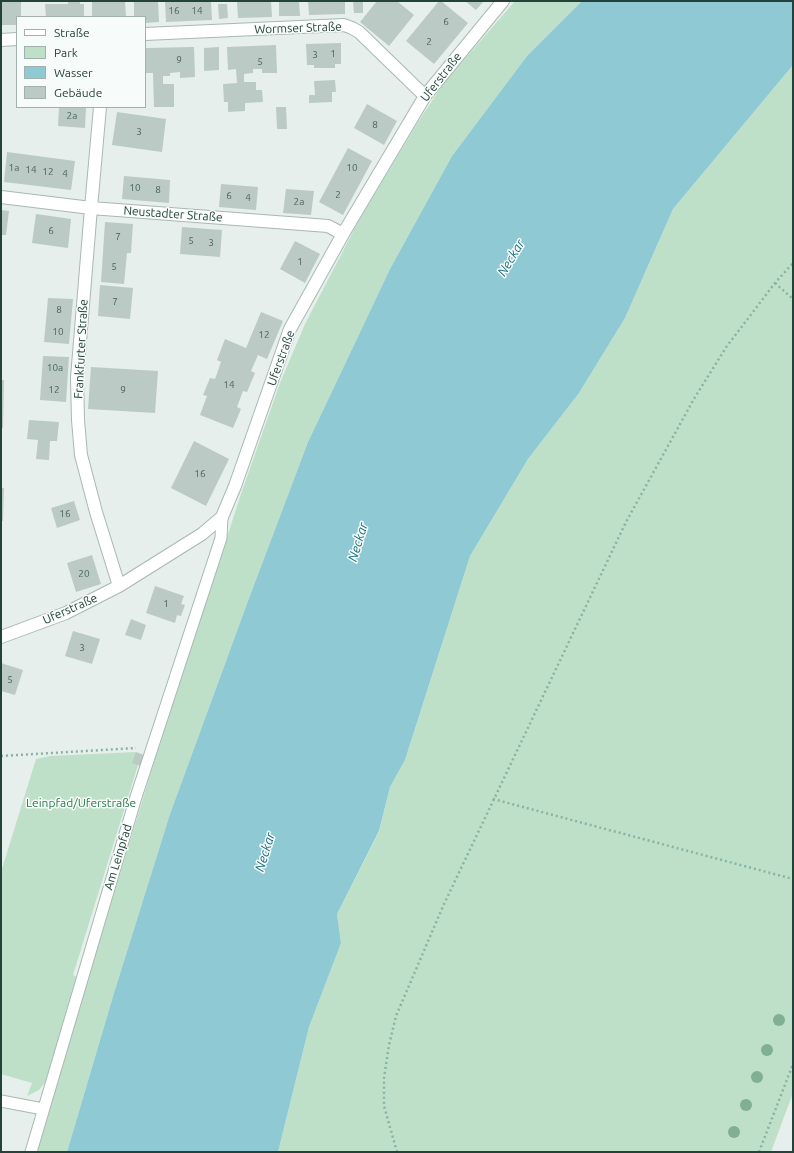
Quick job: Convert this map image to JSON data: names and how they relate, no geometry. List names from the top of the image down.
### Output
{
  "streets": {
    "street": [
      "Wormser Straße",
      "Uferstraße",
      "Neustadter Straße",
      "Frankfurter Straße"
    ],
    "lane": ["Am Leinpfad"]
  },
  "crossings": [
    ["Wormser Straße", "Uferstraße"],
    ["Uferstraße", "Neustadter Straße"],
    ["Uferstraße", "Frankfurter Straße"],
    ["Uferstraße", "Am Leinpfad"],
    ["Neustadter Straße", "Frankfurter Straße"]
  ],
  "water": ["Neckar"],
  "parks": ["Leinpfad/Uferstraße"],
  "house_numbers": [
    "16",
    "14",
    "6",
    "2",
    "1",
    "3",
    "9",
    "5",
    "2a",
    "8",
    "3",
    "1a",
    "10",
    "14",
    "12",
    "4",
    "10",
    "8",
    "2",
    "6",
    "4",
    "2a",
    "6",
    "7",
    "5",
    "3",
    "1",
    "5",
    "7",
    "8",
    "10",
    "12",
    "10a",
    "14",
    "12",
    "9",
    "16",
    "16",
    "20",
    "1",
    "3",
    "5"
  ],
  "legend": [
    "Straße",
    "Park",
    "Wasser",
    "Gebäude"
  ]
}
